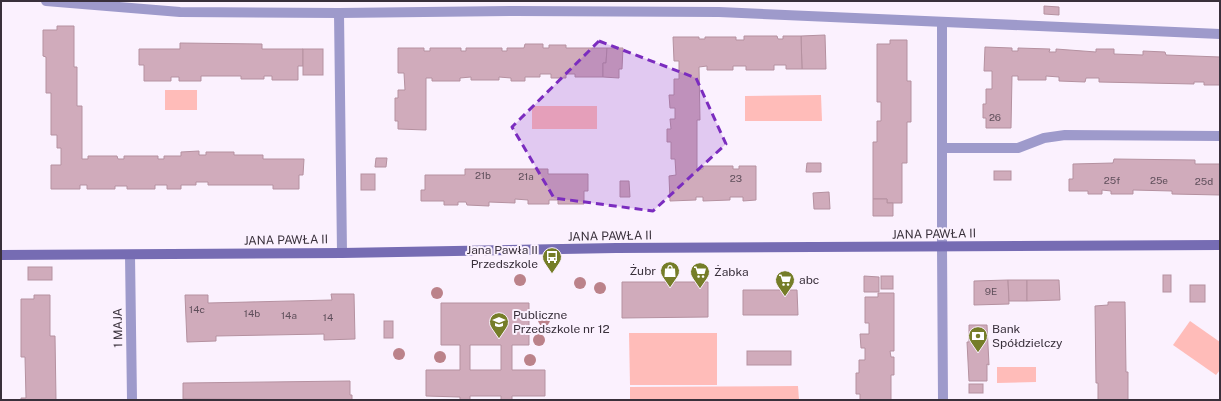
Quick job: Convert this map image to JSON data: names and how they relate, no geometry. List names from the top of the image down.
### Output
{
  "streets": {
    "street": ["JANA PAWŁA II", "1 MAJA"]
  },
  "crossings": [
    ["JANA PAWŁA II", "1 MAJA"]
  ],
  "places": {
    "bus stop": ["Jana Pawła II Przedszkole"],
    "shop": ["Żubr"],
    "supermarket": ["Żabka", "abc"],
    "school or university": ["Publiczne Przedszkole nr 12"],
    "bank": ["Bank Spółdzielczy"]
  },
  "house_numbers": [
    "26",
    "21b",
    "21a",
    "23",
    "25f",
    "25e",
    "25d",
    "9E",
    "14c",
    "14b",
    "14a",
    "14"
  ]
}
